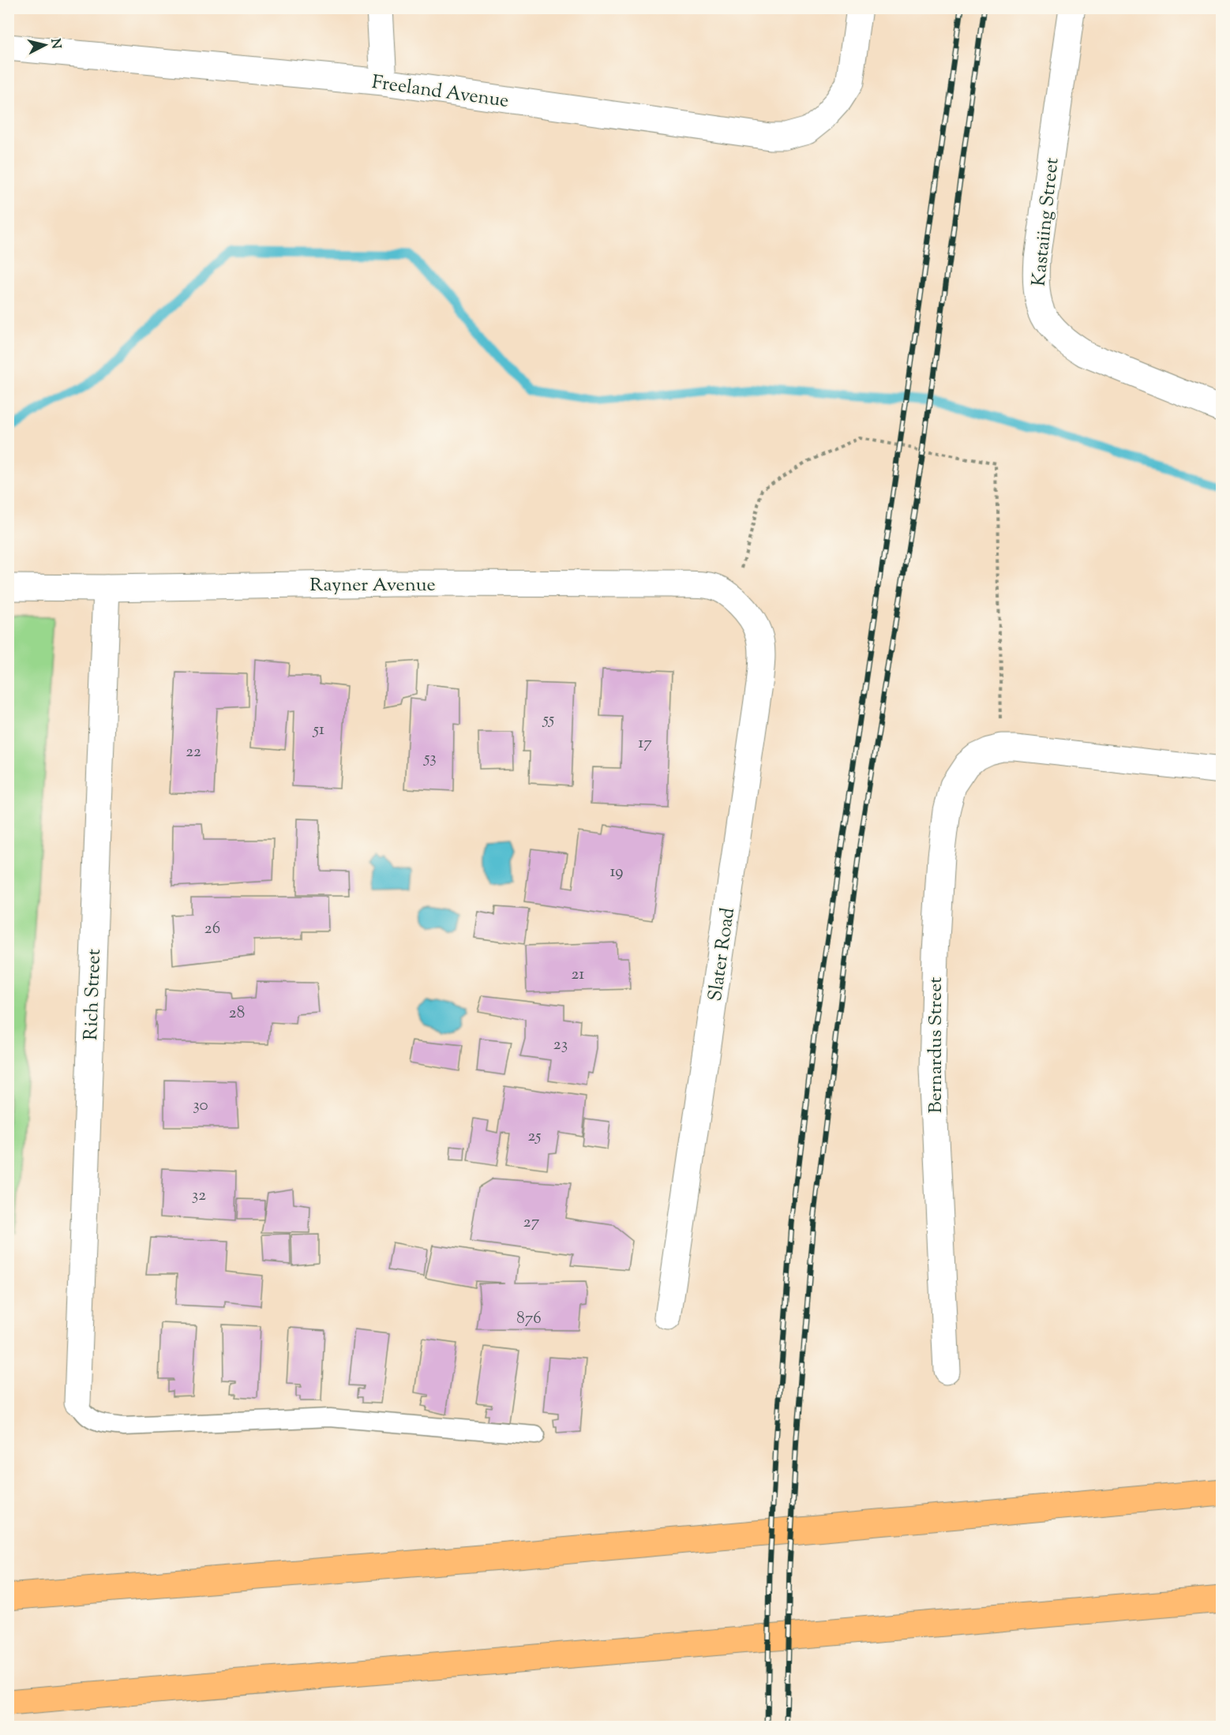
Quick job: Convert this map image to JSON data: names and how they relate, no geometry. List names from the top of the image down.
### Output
{
  "streets": {
    "street": [
      "Freeland Avenue",
      "Kastaiing Street",
      "Rayner Avenue",
      "Slater Road",
      "Rich Street",
      "Bernardus Street"
    ]
  },
  "crossings": [
    ["Rayner Avenue", "Slater Road"],
    ["Rayner Avenue", "Rich Street"]
  ],
  "house_numbers": [
    "55",
    "51",
    "17",
    "22",
    "53",
    "19",
    "26",
    "21",
    "28",
    "23",
    "30",
    "25",
    "32",
    "27",
    "876"
  ],
  "north": "right"
}
